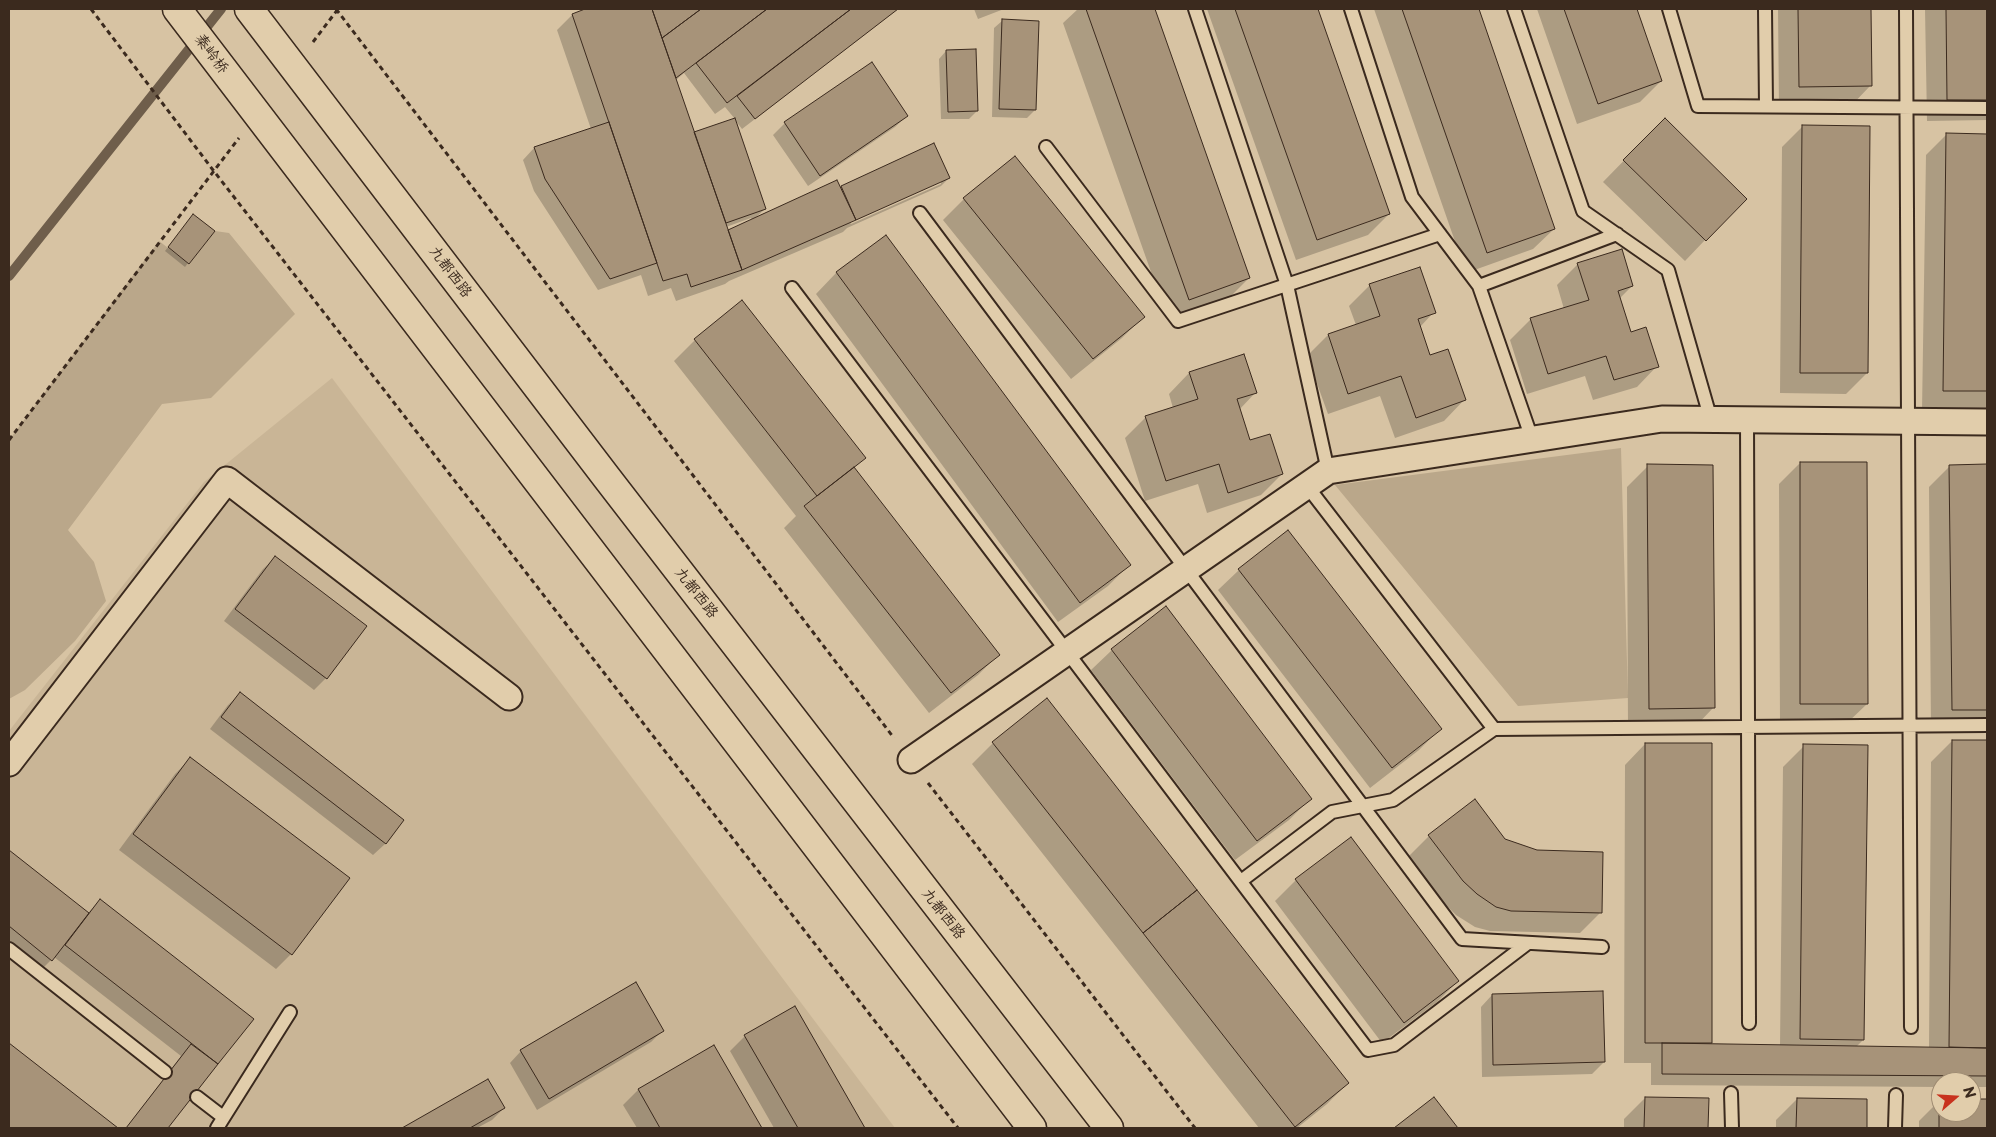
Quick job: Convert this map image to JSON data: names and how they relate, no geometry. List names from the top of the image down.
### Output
{
  "streets": {
    "main road": ["秦岭桥", "九都西路"]
  },
  "north": "right"
}
